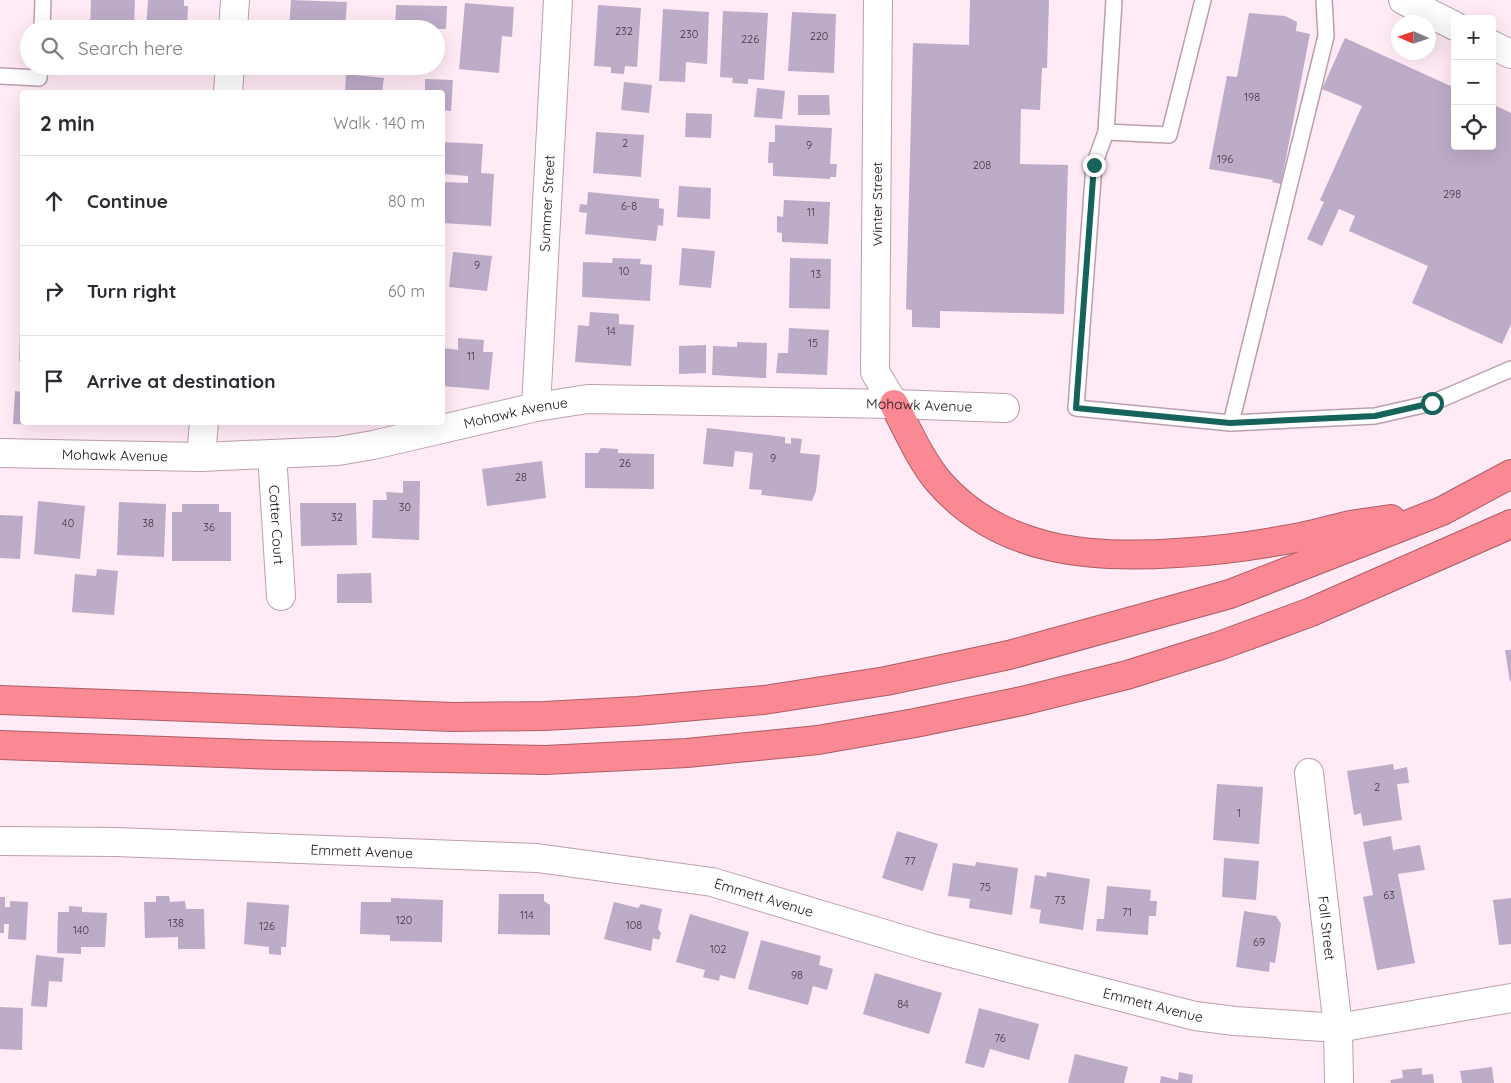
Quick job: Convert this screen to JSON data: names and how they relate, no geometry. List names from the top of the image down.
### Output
{
  "streets": {
    "street": [
      "Summer Street",
      "Winter Street",
      "Mohawk Avenue",
      "Cotter Court",
      "Emmett Avenue",
      "Fall Street"
    ]
  },
  "crossings": [
    ["Summer Street", "Mohawk Avenue"],
    ["Winter Street", "Mohawk Avenue"],
    ["Mohawk Avenue", "Cotter Court"],
    ["Emmett Avenue", "Fall Street"]
  ],
  "house_numbers": [
    "232",
    "230",
    "220",
    "226",
    "198",
    "2",
    "9",
    "196",
    "208",
    "298",
    "6-8",
    "11",
    "9",
    "10",
    "13",
    "14",
    "15",
    "11",
    "9",
    "26",
    "28",
    "30",
    "32",
    "40",
    "38",
    "36",
    "2",
    "1",
    "77",
    "75",
    "63",
    "73",
    "71",
    "114",
    "120",
    "138",
    "108",
    "126",
    "140",
    "69",
    "102",
    "98",
    "84",
    "76"
  ],
  "north": "left",
  "page": {
    "map_buttons": ["+", "−"],
    "search": "Search here",
    "heading": ["2 min", "Walk · 140 m"],
    "list": [
      ["Continue", "80 m"],
      ["Turn right", "60 m"],
      "Arrive at destination"
    ]
  }
}
